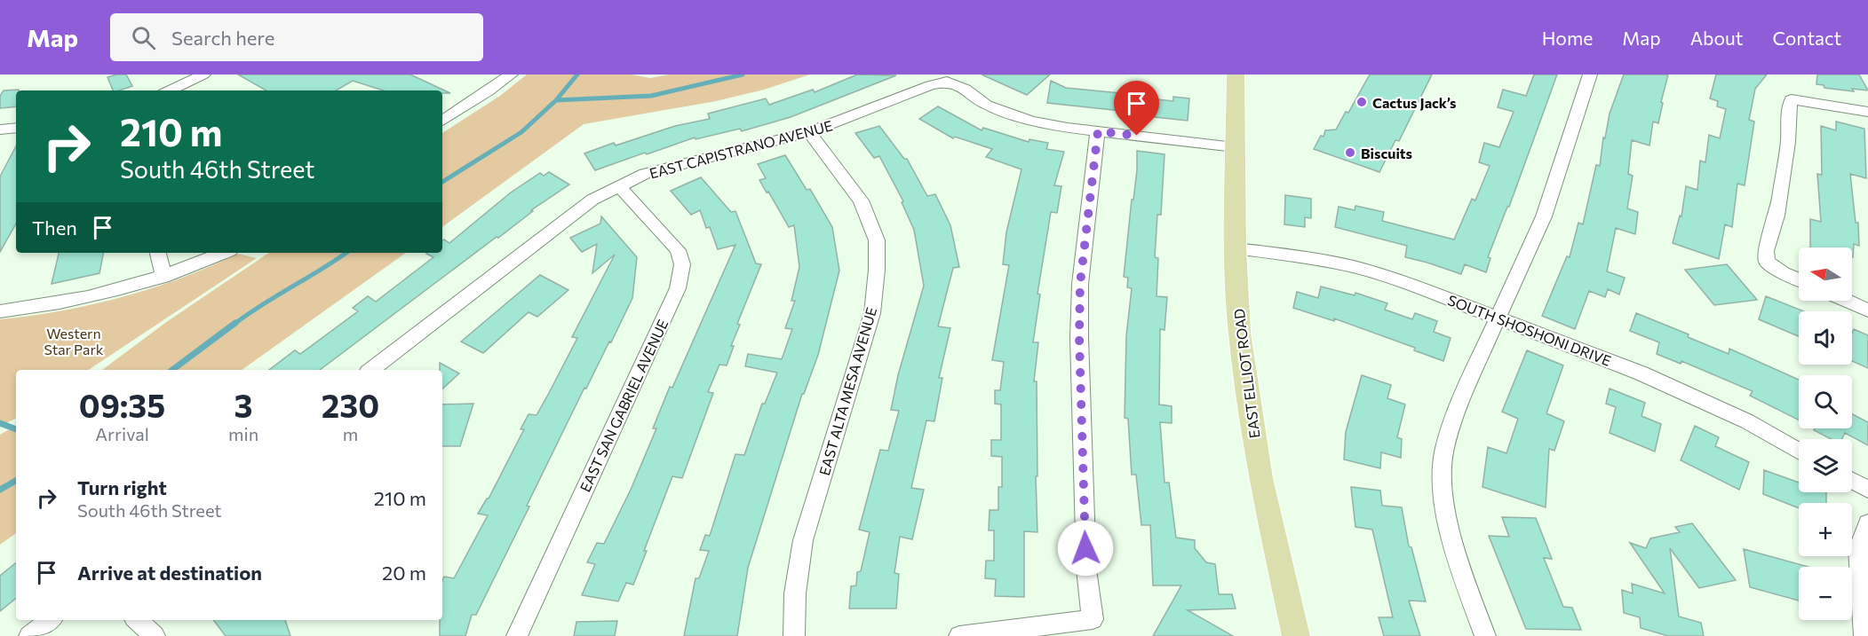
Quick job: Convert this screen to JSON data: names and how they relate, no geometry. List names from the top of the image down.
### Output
{
  "streets": {
    "main road": ["EAST ELLIOT ROAD"],
    "street": [
      "EAST CAPISTRANO AVENUE",
      "SOUTH SHOSHONI DRIVE",
      "EAST ALTA MESA AVENUE",
      "EAST SAN GABRIEL AVENUE"
    ]
  },
  "crossings": [
    ["EAST CAPISTRANO AVENUE", "EAST ALTA MESA AVENUE"],
    ["EAST CAPISTRANO AVENUE", "EAST SAN GABRIEL AVENUE"],
    ["SOUTH SHOSHONI DRIVE", "EAST ELLIOT ROAD"]
  ],
  "parks": ["Western Star Park"],
  "places": ["Cactus Jack’s", "Biscuits"],
  "north": "left",
  "page": {
    "header": "Map",
    "search": "Search here",
    "nav": [
      "Home",
      "Map",
      "About",
      "Contact"
    ],
    "turn": ["210 m", "South 46th Street"],
    "then": "Then",
    "map_buttons": ["+", "−"],
    "eta": [
      "09:35",
      "Arrival",
      "3",
      "min",
      "230",
      "m"
    ],
    "list": [
      {
        "name": "Turn right",
        "note": "South 46th Street",
        "value": "210 m"
      },
      {
        "name": "Arrive at destination",
        "value": "20 m"
      }
    ]
  }
}
